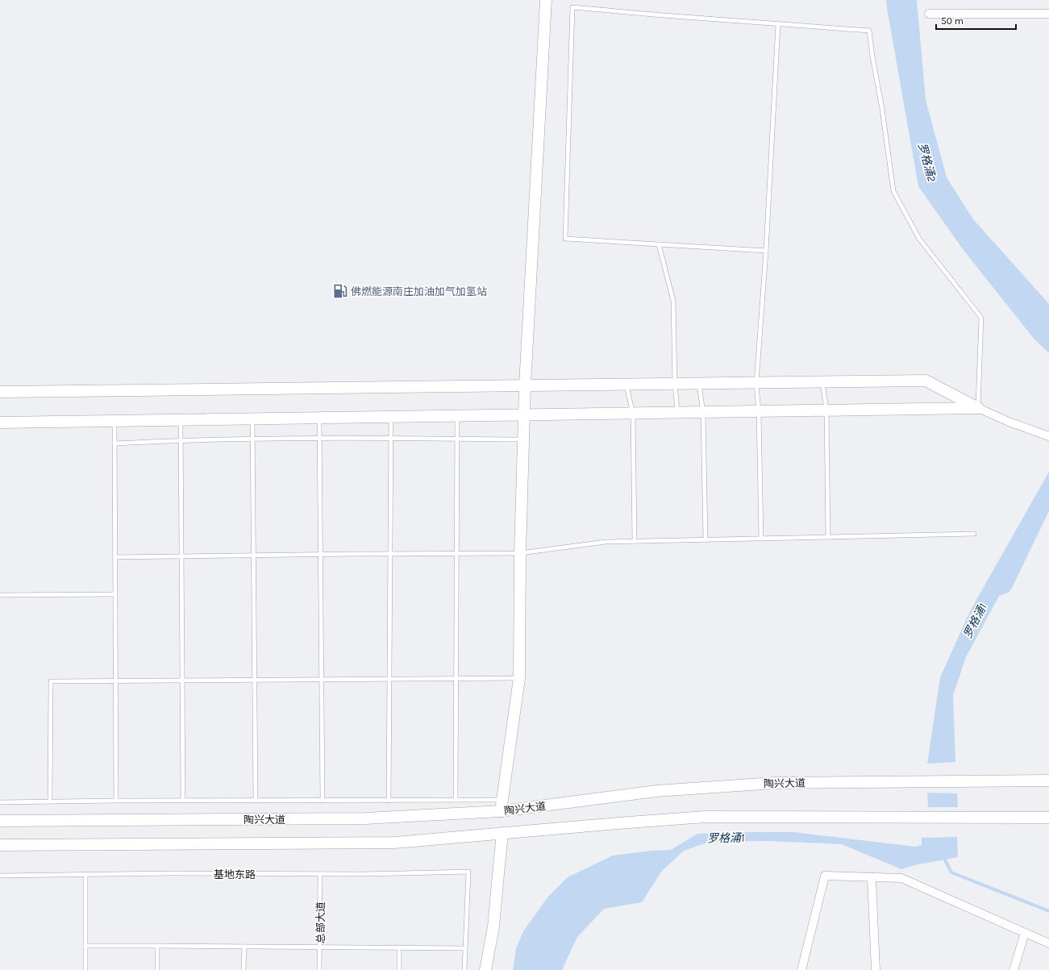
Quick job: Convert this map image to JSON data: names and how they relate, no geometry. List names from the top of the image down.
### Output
{
  "streets": {
    "street": ["陶兴大道"],
    "lane": ["基地东路", "总部大道"]
  },
  "crossings": [
    ["基地东路", "总部大道"]
  ],
  "water": ["罗格涌2", "罗格涌1"],
  "places": {
    "fuel station": ["佛燃能源南庄加油加气加氢站"]
  },
  "scale_bar": "50 m"
}
